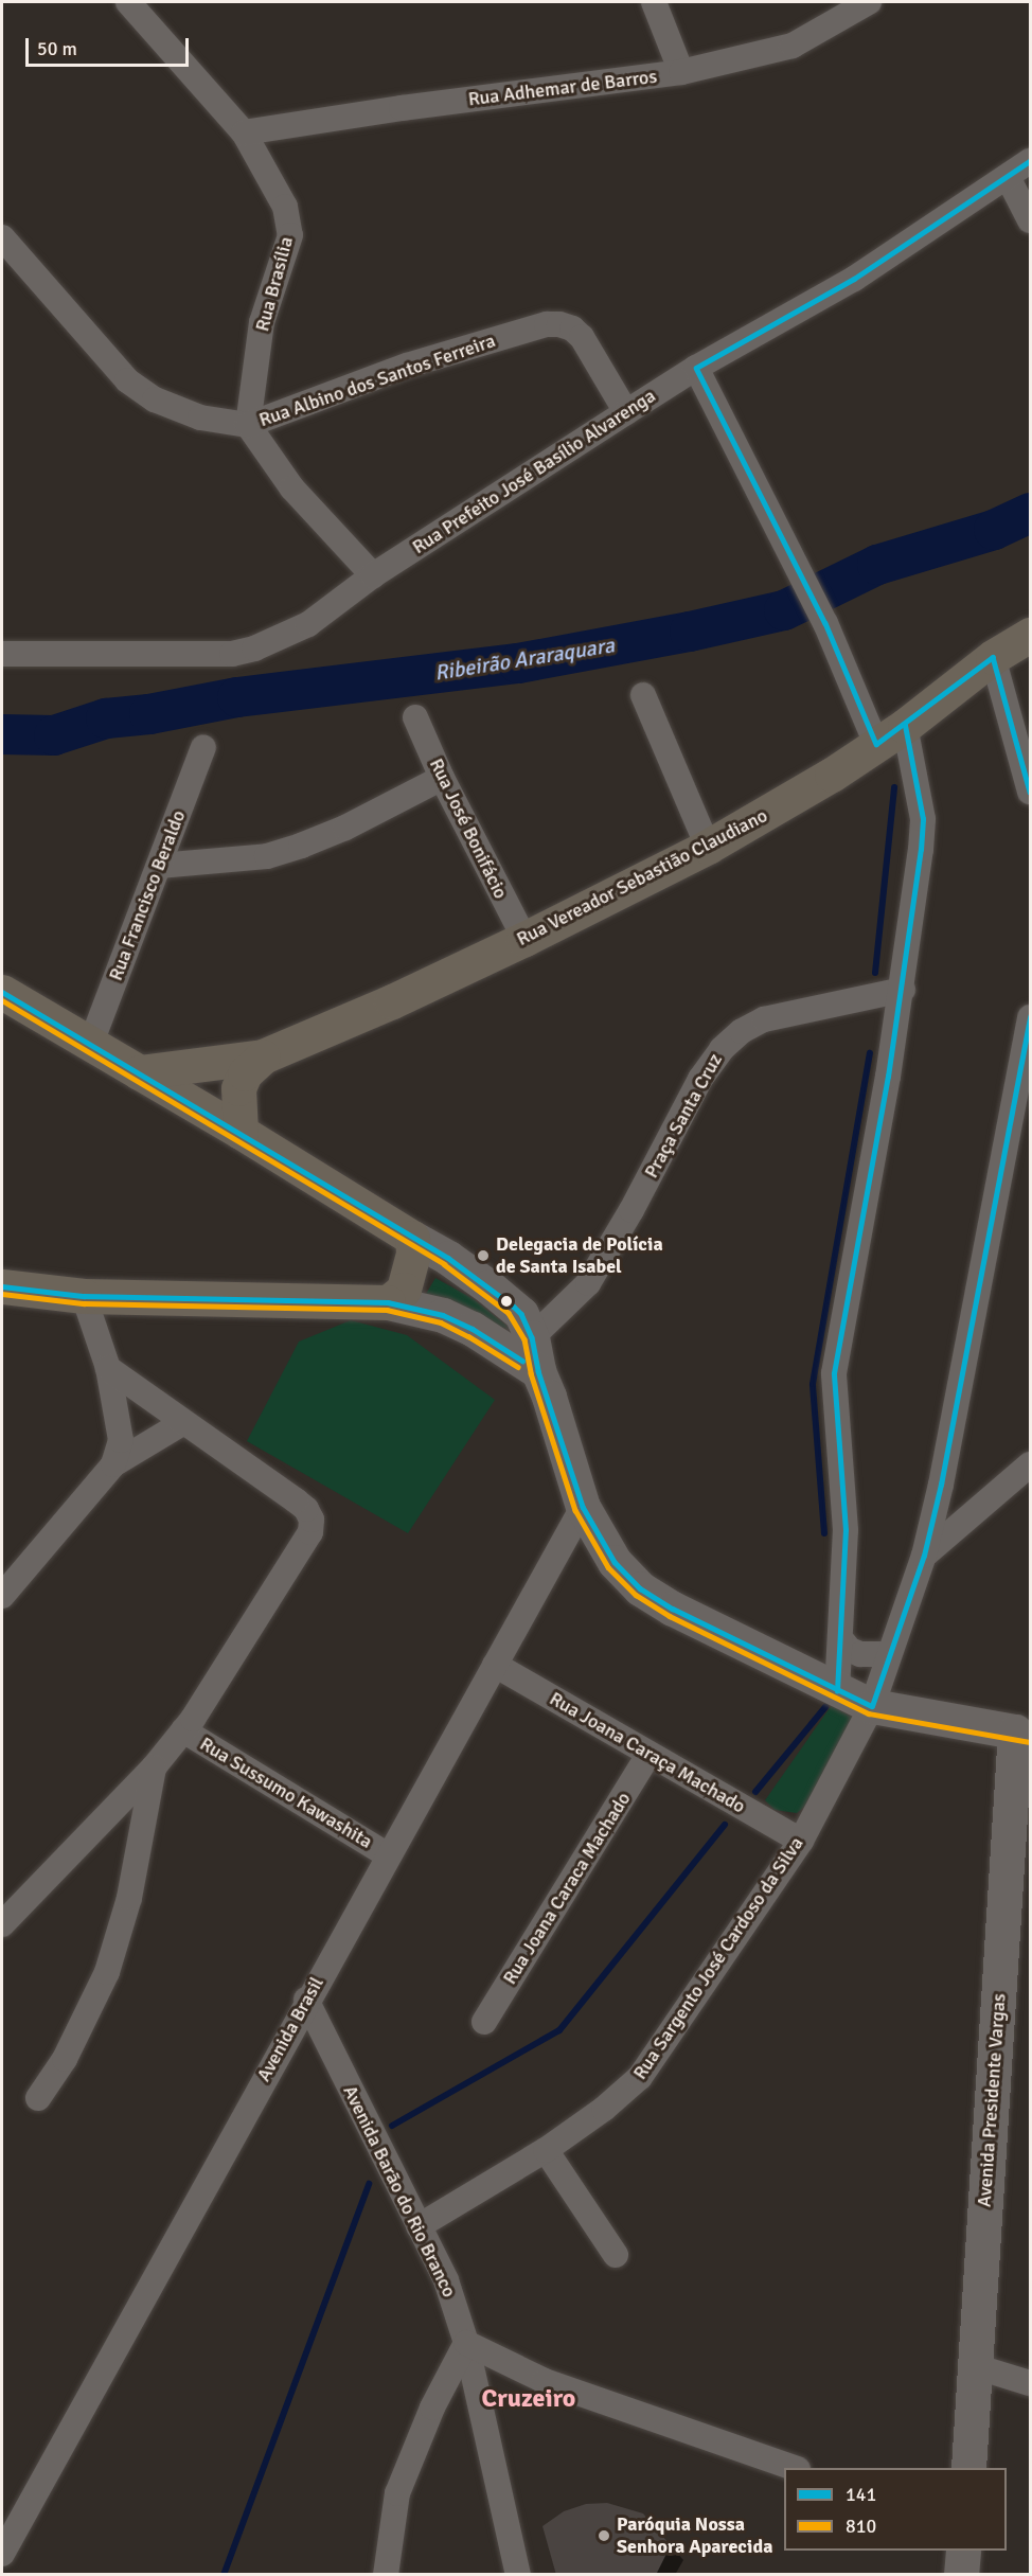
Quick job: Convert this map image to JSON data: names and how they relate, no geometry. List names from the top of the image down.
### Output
{
  "streets": {
    "main road": ["Rua Vereador Sebastião Claudiano"],
    "street": [
      "Rua Adhemar de Barros",
      "Rua Brasília",
      "Rua Albino dos Santos Ferreira",
      "Rua Prefeito José Basílio Alvarenga",
      "Rua José Bonifácio",
      "Rua Francisco Beraldo",
      "Praça Santa Cruz",
      "Rua Joana Caraça Machado",
      "Rua Sussumo Kawashita",
      "Rua Joana Caraca Machado",
      "Rua Sargento José Cardoso da Silva",
      "Avenida Brasil",
      "Avenida Presidente Vargas",
      "Avenida Barão do Rio Branco"
    ]
  },
  "crossings": [
    ["Rua Adhemar de Barros", "Rua Brasília"],
    ["Rua Brasília", "Rua Albino dos Santos Ferreira"],
    ["Rua Albino dos Santos Ferreira", "Rua Prefeito José Basílio Alvarenga"],
    ["Rua José Bonifácio", "Rua Vereador Sebastião Claudiano"],
    ["Rua Joana Caraça Machado", "Rua Joana Caraca Machado"],
    ["Rua Joana Caraça Machado", "Rua Sargento José Cardoso da Silva"],
    ["Rua Joana Caraça Machado", "Avenida Brasil"],
    ["Rua Sussumo Kawashita", "Avenida Brasil"],
    ["Rua Sargento José Cardoso da Silva", "Avenida Barão do Rio Branco"],
    ["Avenida Brasil", "Avenida Barão do Rio Branco"]
  ],
  "districts": ["Cruzeiro"],
  "water": ["Ribeirão Araraquara"],
  "places": ["Delegacia de Polícia de Santa Isabel", "Paróquia Nossa Senhora Aparecida"],
  "lines": ["transit line 141", "transit line 810"],
  "legend": ["141", "810"],
  "scale_bar": "50 m"
}
